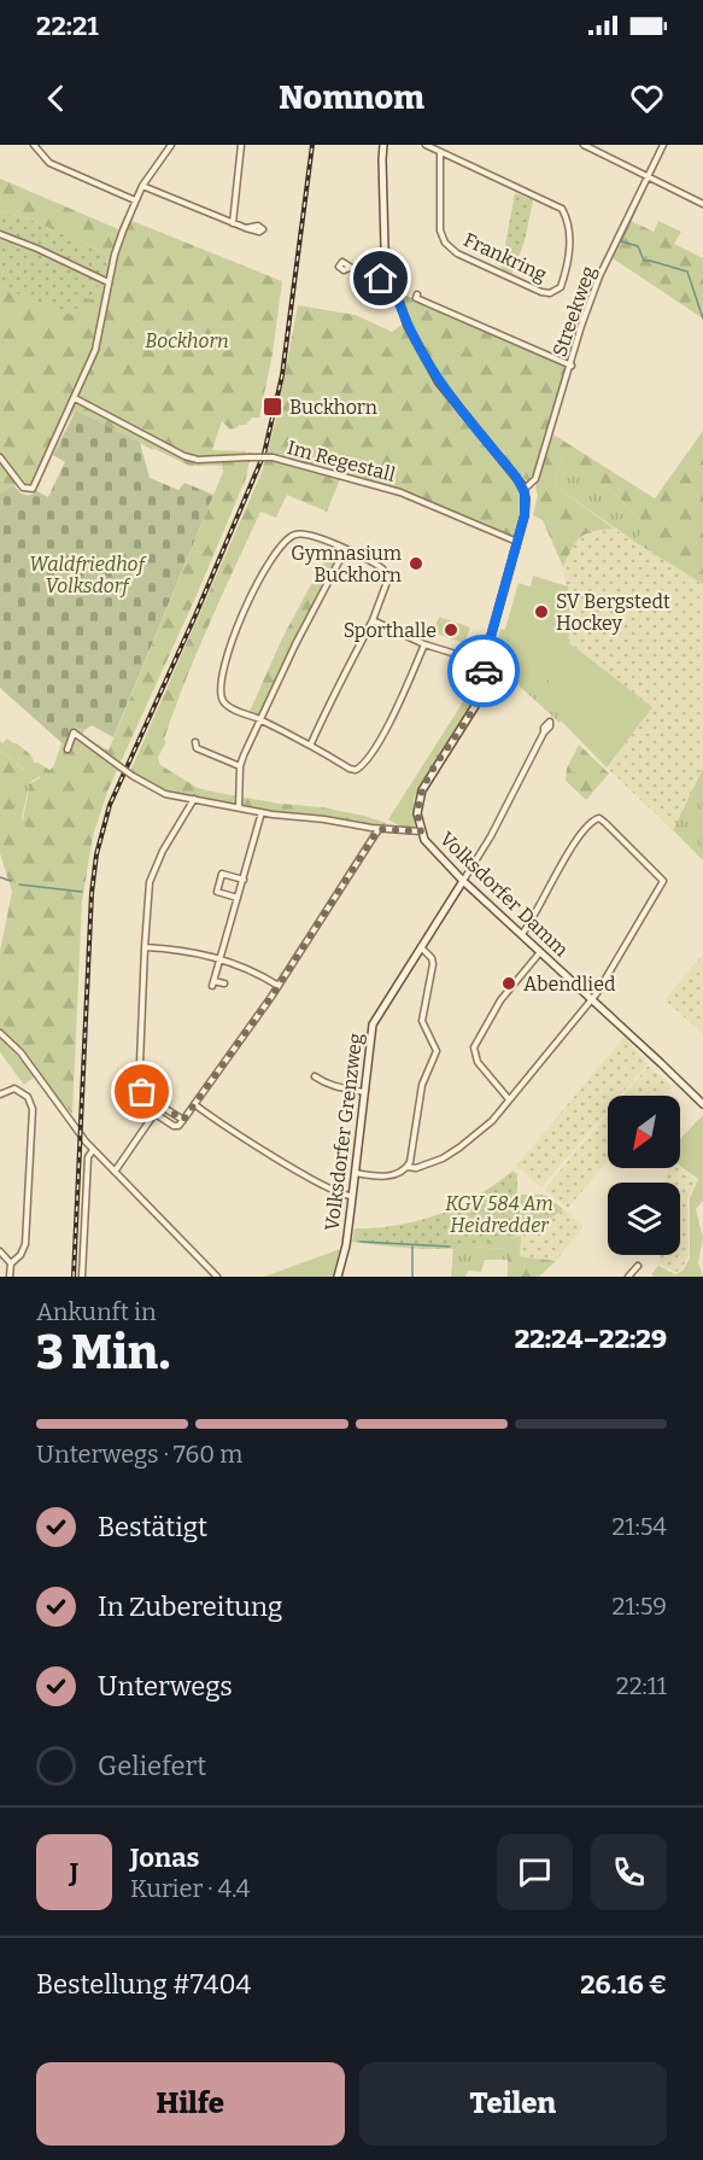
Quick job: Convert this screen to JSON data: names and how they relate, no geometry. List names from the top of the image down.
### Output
{
  "streets": {
    "main road": ["Volksdorfer Damm", "Volksdorfer Grenzweg"],
    "street": ["Frankring", "Streekweg", "Im Regestall"]
  },
  "crossings": [
    ["Streekweg", "Volksdorfer Damm"],
    ["Im Regestall", "Volksdorfer Damm"],
    ["Volksdorfer Damm", "Volksdorfer Grenzweg"]
  ],
  "parks": ["Bockhorn", "Waldfriedhof Volksdorf", "KGV 584 Am Heidredder"],
  "places": {
    "transit": ["Buckhorn"],
    "other": [
      "Gymnasium Buckhorn",
      "SV Bergstedt Hockey",
      "Sporthalle",
      "Abendlied"
    ]
  },
  "north": "bottom left",
  "page": {
    "status": "22:21",
    "header": "Nomnom",
    "heading": ["3 Min.", "Ankunft in", "22:24–22:29"],
    "panel": [
      "Jonas",
      "Kurier · 4.4",
      "Bestellung #7404",
      "26.16 €"
    ],
    "bar": "Unterwegs · 760 m",
    "list": [
      ["Bestätigt", "21:54"],
      ["In Zubereitung", "21:59"],
      ["Unterwegs", "22:11"],
      "Geliefert"
    ],
    "round": "J",
    "buttons": ["Hilfe", "Teilen"]
  }
}
